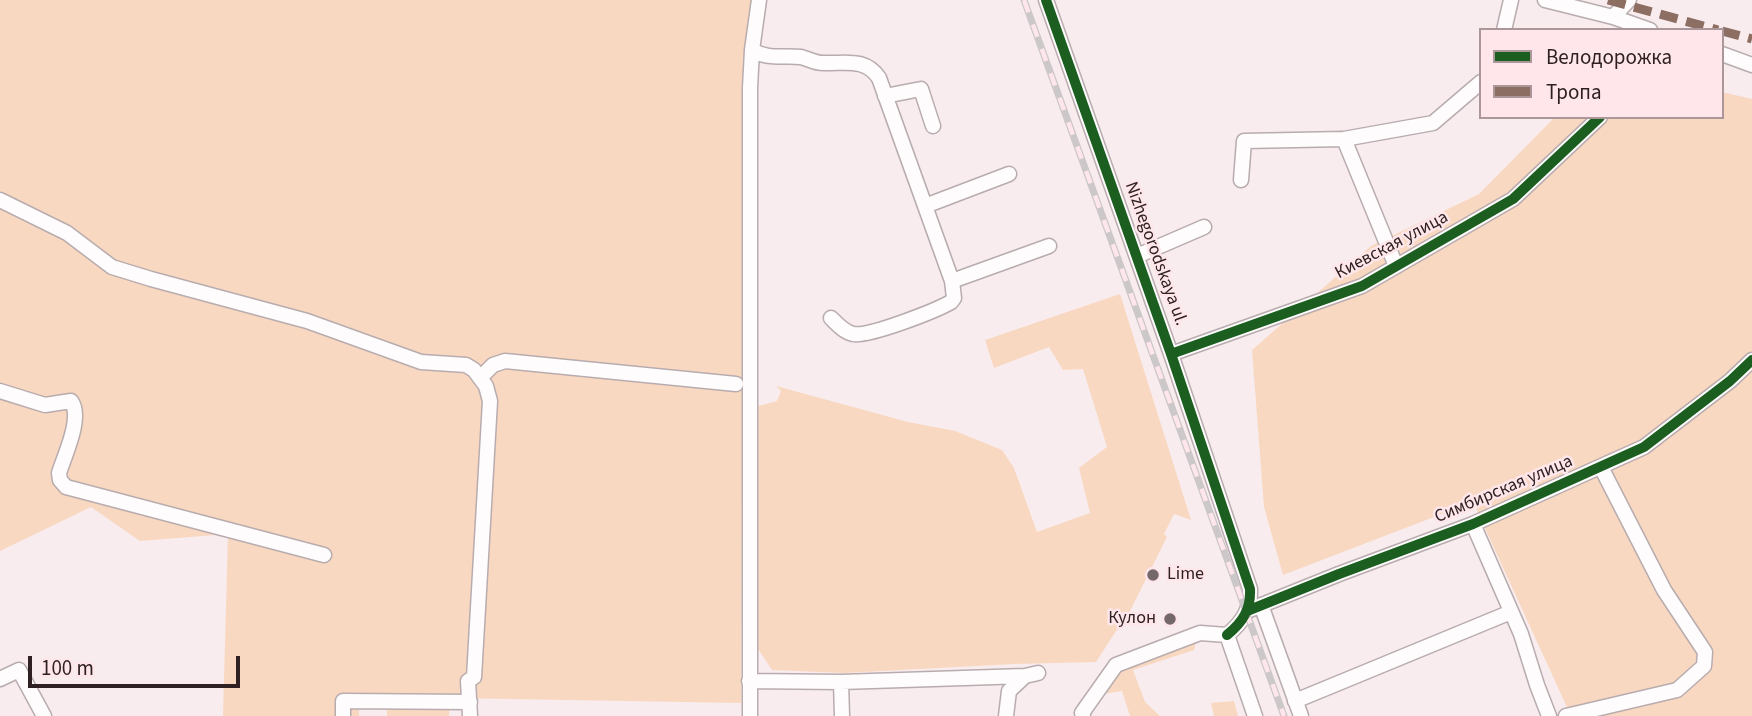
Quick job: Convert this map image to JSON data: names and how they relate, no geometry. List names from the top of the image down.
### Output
{
  "streets": {
    "street": ["Киевская улица", "Nizhegorodskaya ul.", "Симбирская улица"]
  },
  "crossings": [
    ["Киевская улица", "Nizhegorodskaya ul."],
    ["Nizhegorodskaya ul.", "Симбирская улица"]
  ],
  "places": ["Lime", "Кулон"],
  "legend": ["Велодорожка", "Тропа"],
  "scale_bar": "100 m"
}
